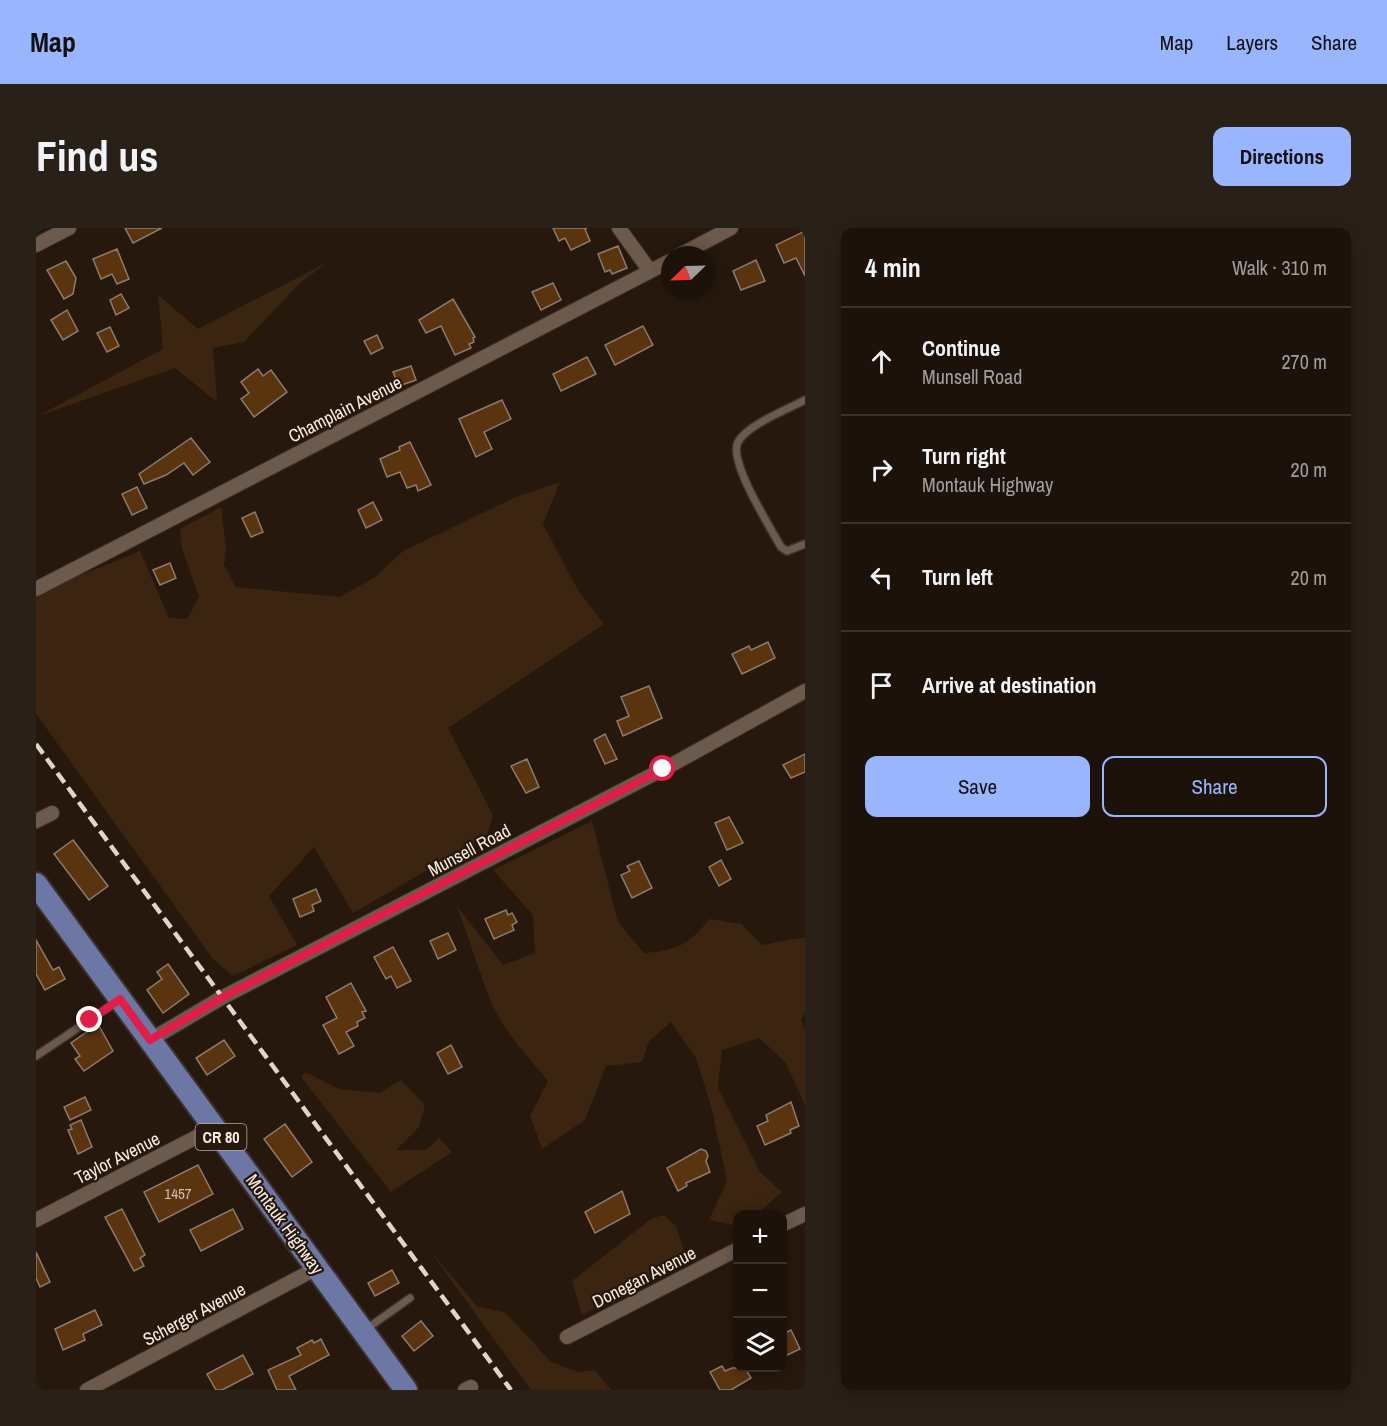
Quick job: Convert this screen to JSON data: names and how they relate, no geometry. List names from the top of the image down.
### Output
{
  "streets": {
    "main road": ["CR 80", "Montauk Highway"],
    "street": [
      "Champlain Avenue",
      "Munsell Road",
      "Taylor Avenue",
      "Donegan Avenue",
      "Scherger Avenue"
    ]
  },
  "crossings": [
    ["Munsell Road", "Montauk Highway"],
    ["Taylor Avenue", "Montauk Highway"],
    ["Montauk Highway", "Scherger Avenue"]
  ],
  "house_numbers": ["1457"],
  "north": "bottom left",
  "page": {
    "header": "Map",
    "nav": ["Map", "Layers", "Share"],
    "buttons": [
      "Directions",
      ["Save", "Share"]
    ],
    "title": "Find us",
    "heading": ["4 min", "Walk · 310 m"],
    "list": [
      ["Continue", "Munsell Road", "270 m"],
      ["Turn right", "Montauk Highway", "20 m"],
      ["Turn left", "20 m"],
      "Arrive at destination"
    ],
    "map_buttons": ["+", "−"]
  }
}
